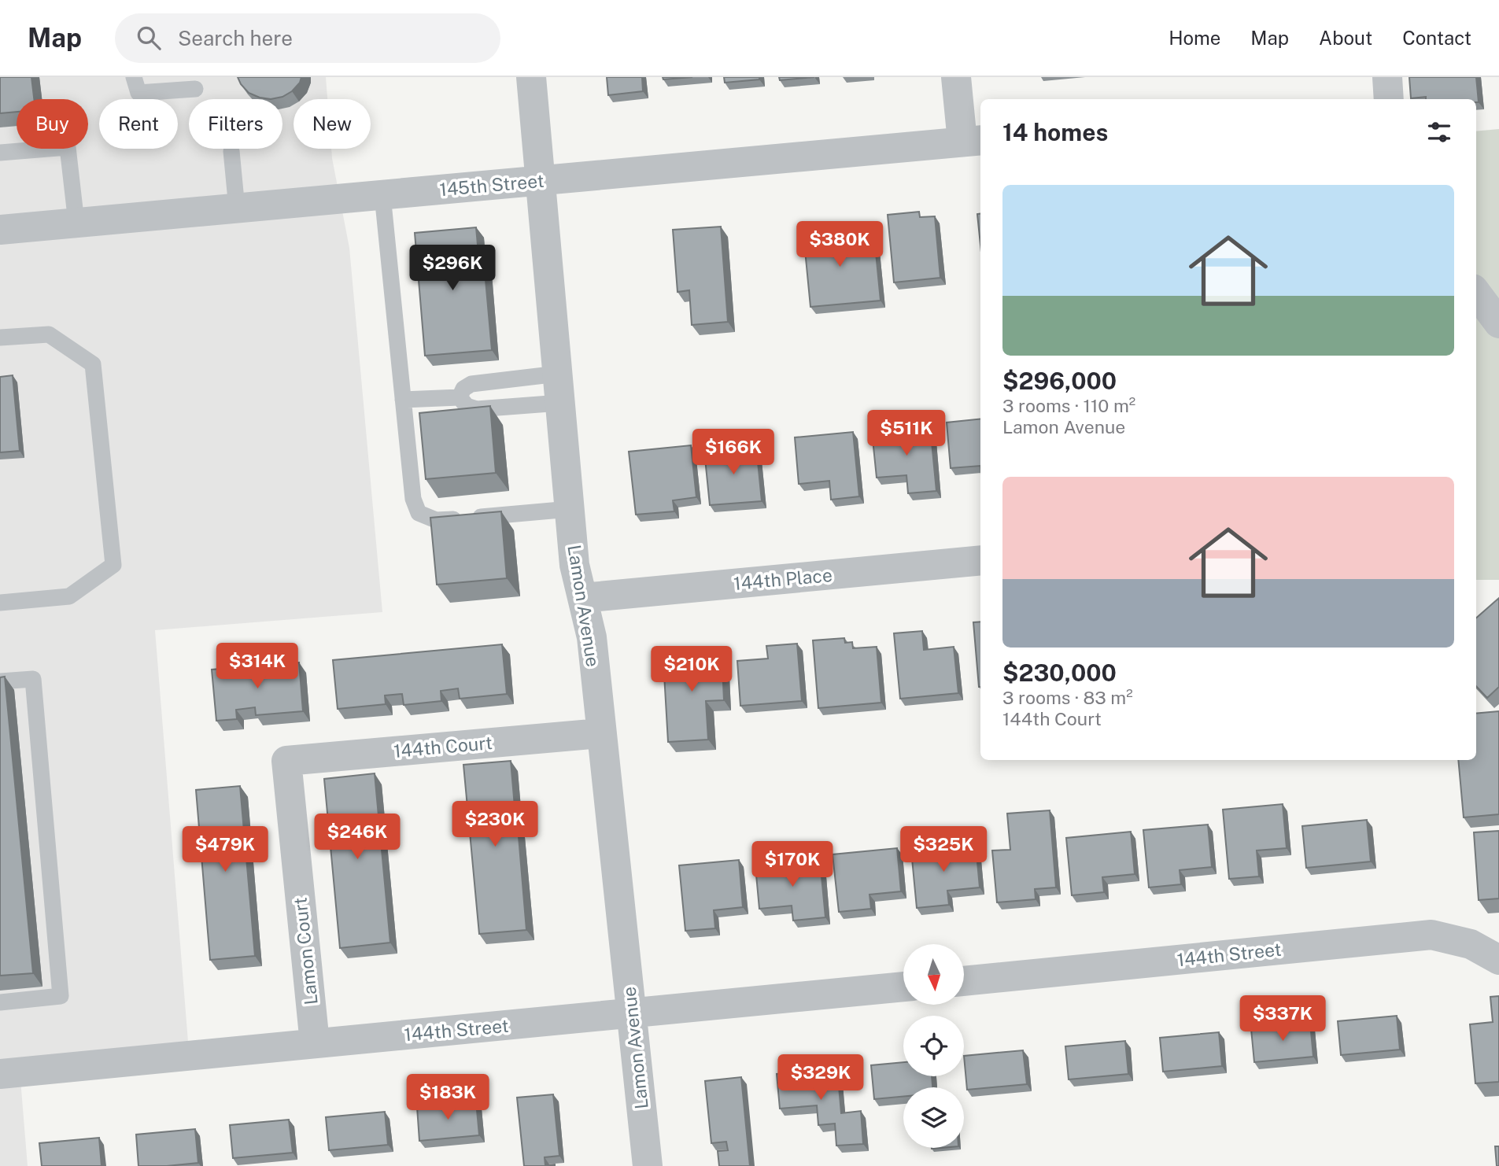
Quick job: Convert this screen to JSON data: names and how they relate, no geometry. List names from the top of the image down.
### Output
{
  "streets": {
    "street": [
      "145th Street",
      "144th Place",
      "Lamon Avenue",
      "144th Court",
      "Lamon Court",
      "144th Street"
    ]
  },
  "crossings": [
    ["145th Street", "Lamon Avenue"],
    ["144th Place", "Lamon Avenue"],
    ["Lamon Avenue", "144th Court"],
    ["Lamon Avenue", "144th Street"],
    ["144th Court", "Lamon Court"],
    ["Lamon Court", "144th Street"]
  ],
  "north": "bottom",
  "page": {
    "header": "Map",
    "search": "Search here",
    "nav": [
      "Home",
      "Map",
      "About",
      "Contact"
    ],
    "chip": [
      "Buy",
      "Rent",
      "Filters",
      "New"
    ],
    "heading": "14 homes",
    "list": [
      {
        "name": "$296,000",
        "note": "3 rooms · 110 m² · Lamon Avenue"
      },
      {
        "name": "$230,000",
        "note": "3 rooms · 83 m² · 144th Court"
      }
    ],
    "price": [
      "$380K",
      "$296K",
      "$511K",
      "$166K",
      "$314K",
      "$210K",
      "$230K",
      "$246K",
      "$479K",
      "$325K",
      "$170K",
      "$337K",
      "$329K",
      "$183K"
    ]
  }
}
